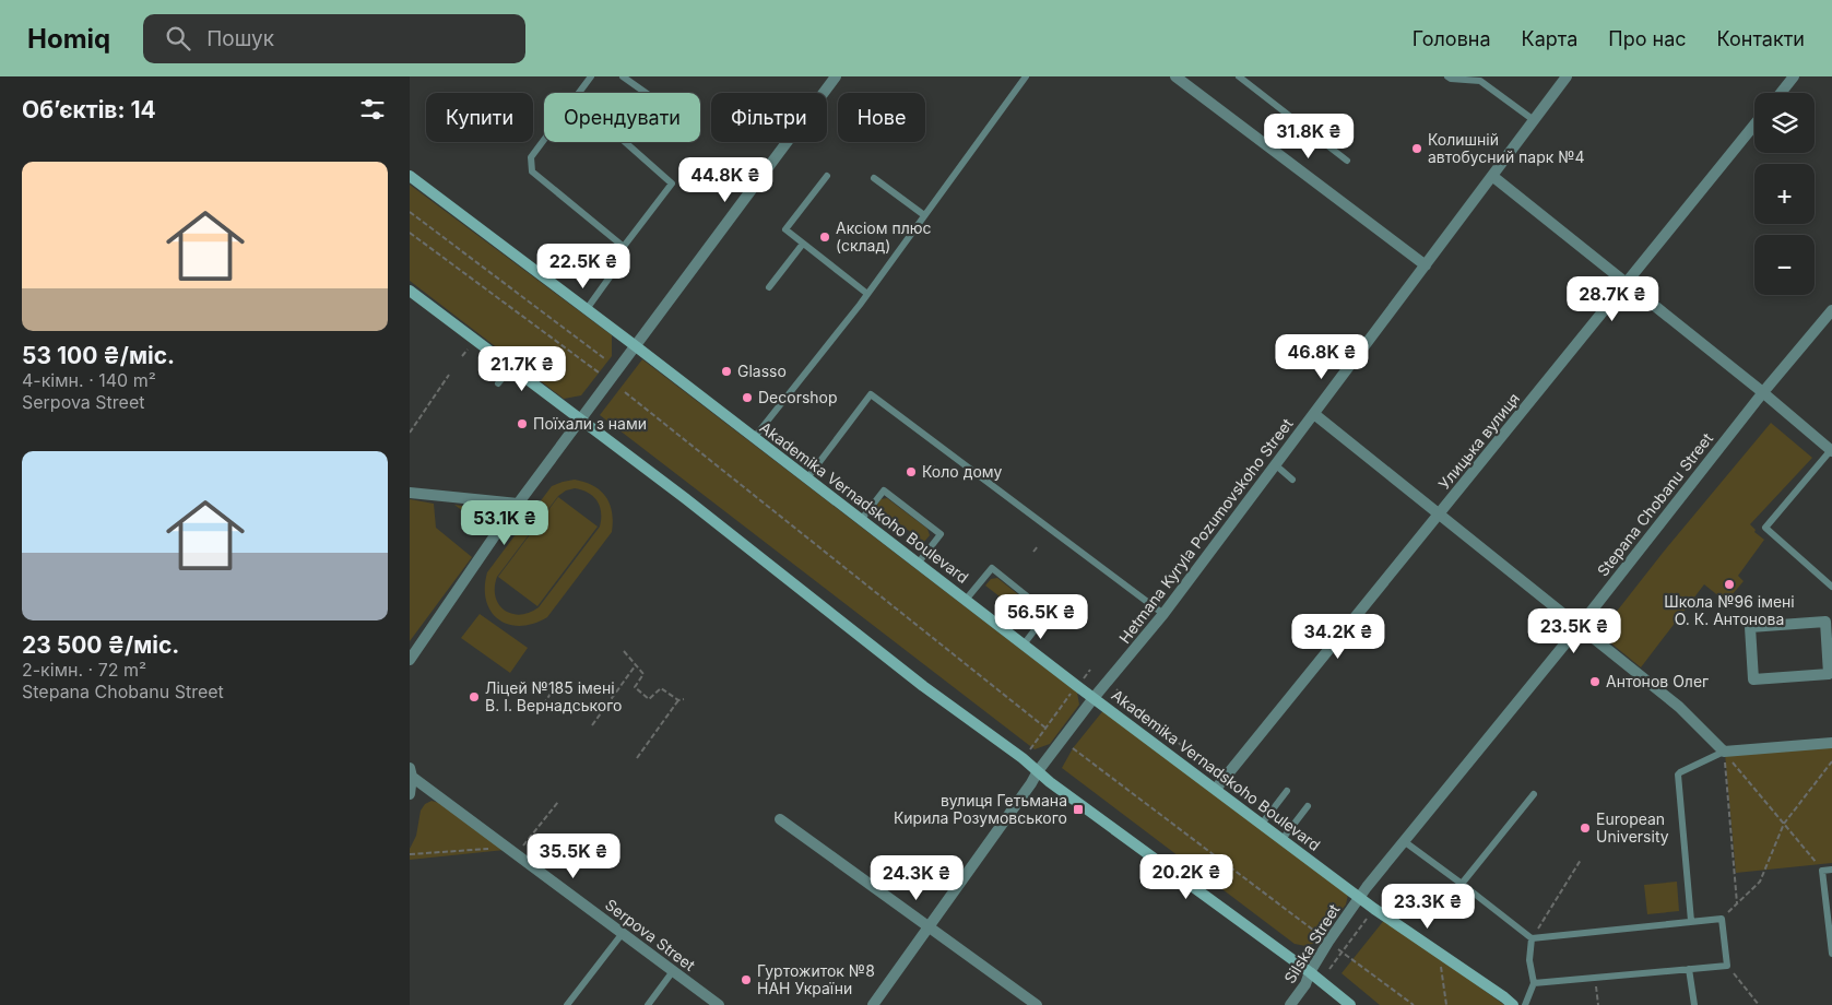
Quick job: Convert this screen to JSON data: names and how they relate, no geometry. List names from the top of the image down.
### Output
{
  "streets": {
    "main road": ["Akademika Vernadskoho Boulevard"],
    "street": [
      "Улицька вулиця",
      "Stepana Chobanu Street",
      "Hetmana Kyryla Pozumovskoho Street",
      "Serpova Street",
      "Silska Street"
    ]
  },
  "crossings": [
    ["Улицька вулиця", "Akademika Vernadskoho Boulevard"],
    ["Akademika Vernadskoho Boulevard", "Stepana Chobanu Street"],
    ["Akademika Vernadskoho Boulevard", "Hetmana Kyryla Pozumovskoho Street"],
    ["Akademika Vernadskoho Boulevard", "Silska Street"],
    ["Stepana Chobanu Street", "Silska Street"]
  ],
  "places": {
    "other": [
      "Колишній автобусний парк №4",
      "Аксіом плюс (склад)",
      "Glasso",
      "Decorshop",
      "Поїхали з нами",
      "Коло дому",
      "Школа №96 імені О. К. Антонова",
      "Антонов Олег",
      "Ліцей №185 імені В. І. Вернадського",
      "European University",
      "Гуртожиток №8 НАН України"
    ],
    "transit": ["вулиця Гетьмана Кирила Розумовського"]
  },
  "page": {
    "header": "Homiq",
    "search": "Пошук",
    "nav": [
      "Головна",
      "Карта",
      "Про нас",
      "Контакти"
    ],
    "heading": "Об’єктів: 14",
    "map_buttons": ["+", "−"],
    "chip": [
      "Купити",
      "Орендувати",
      "Фільтри",
      "Нове"
    ],
    "price": [
      "31.8K ₴",
      "44.8K ₴",
      "22.5K ₴",
      "28.7K ₴",
      "46.8K ₴",
      "21.7K ₴",
      "53.1K ₴",
      "56.5K ₴",
      "23.5K ₴",
      "34.2K ₴",
      "35.5K ₴",
      "20.2K ₴",
      "24.3K ₴",
      "23.3K ₴"
    ],
    "list": [
      {
        "name": "53 100 ₴/міс.",
        "note": "4-кімн. · 140 m² · Serpova Street"
      },
      {
        "name": "23 500 ₴/міс.",
        "note": "2-кімн. · 72 m² · Stepana Chobanu Street"
      }
    ]
  }
}
